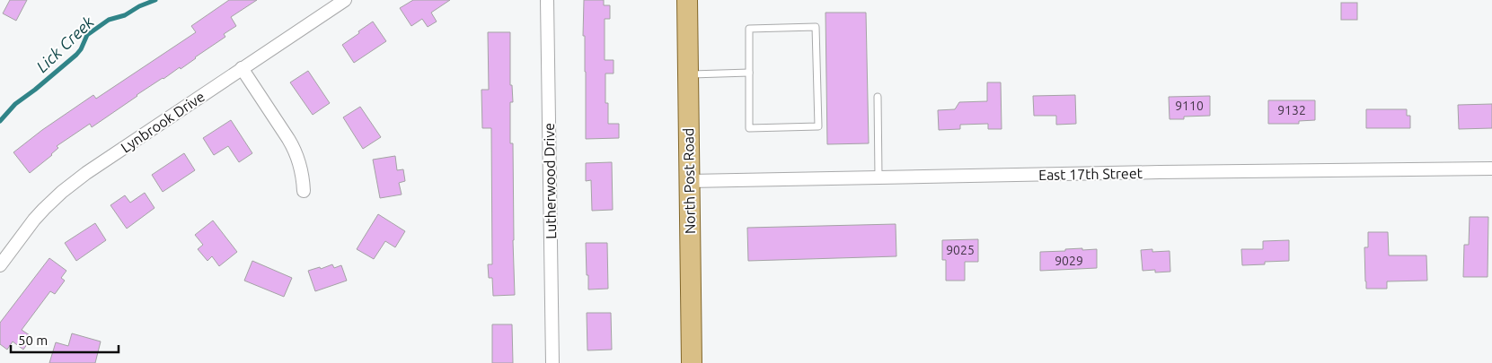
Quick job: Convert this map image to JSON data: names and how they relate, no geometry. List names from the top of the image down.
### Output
{
  "streets": {
    "main road": ["North Post Road"],
    "street": ["Lynbrook Drive", "East 17th Street", "Lutherwood Drive"]
  },
  "crossings": [
    ["East 17th Street", "North Post Road"]
  ],
  "water": ["Lick Creek"],
  "house_numbers": [
    "9110",
    "9132",
    "9025",
    "9029"
  ],
  "scale_bar": "50 m"
}
